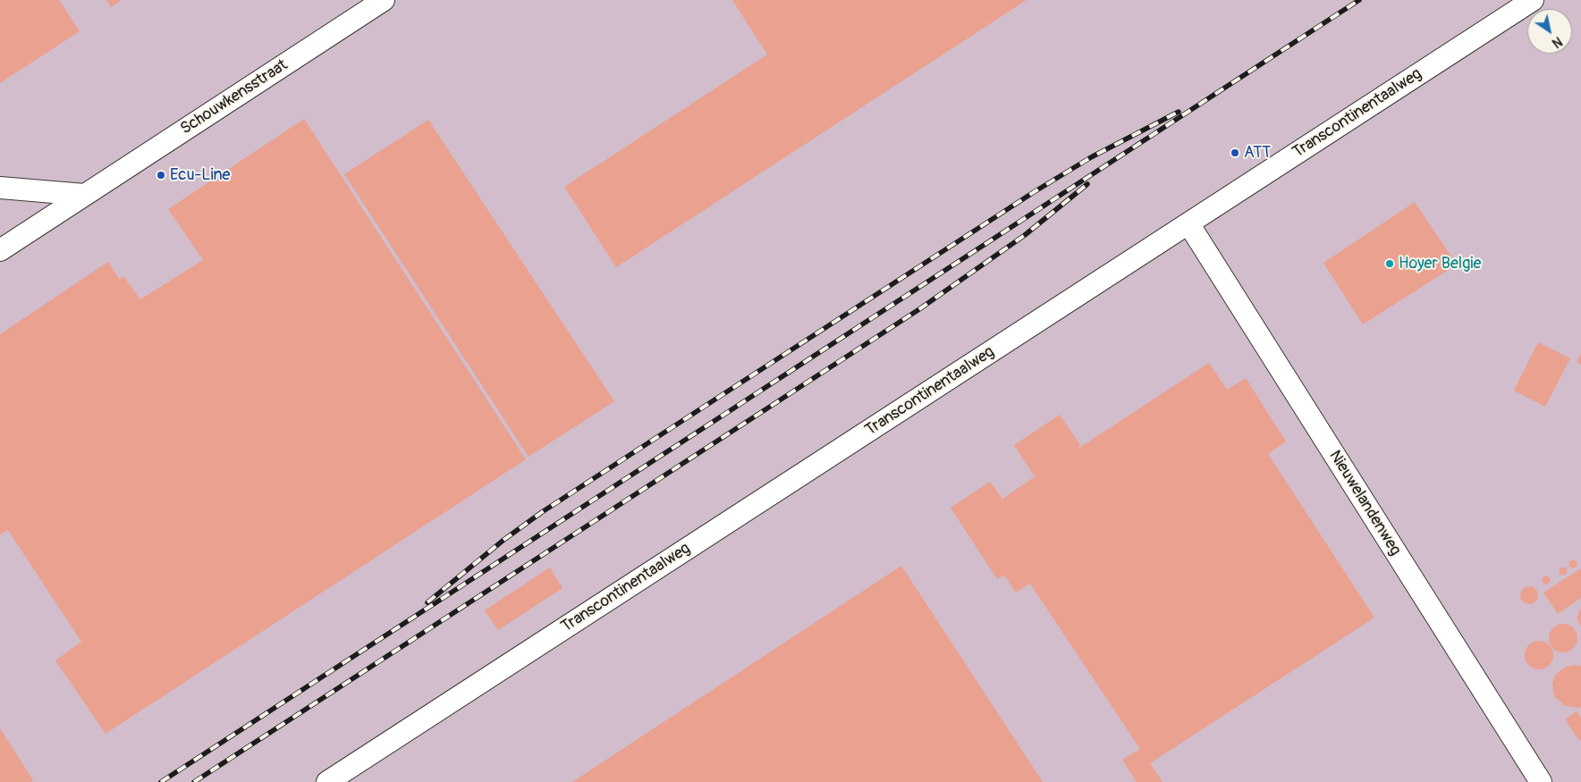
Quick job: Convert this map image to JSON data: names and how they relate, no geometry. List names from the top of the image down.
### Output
{
  "streets": {
    "street": ["Schouwkensstraat", "Transcontinentaalweg", "Nieuwelandenweg"]
  },
  "crossings": [
    ["Transcontinentaalweg", "Nieuwelandenweg"]
  ],
  "places": ["ATT", "Ecu-Line", "Hoyer Belgie"],
  "north": "bottom right"
}
